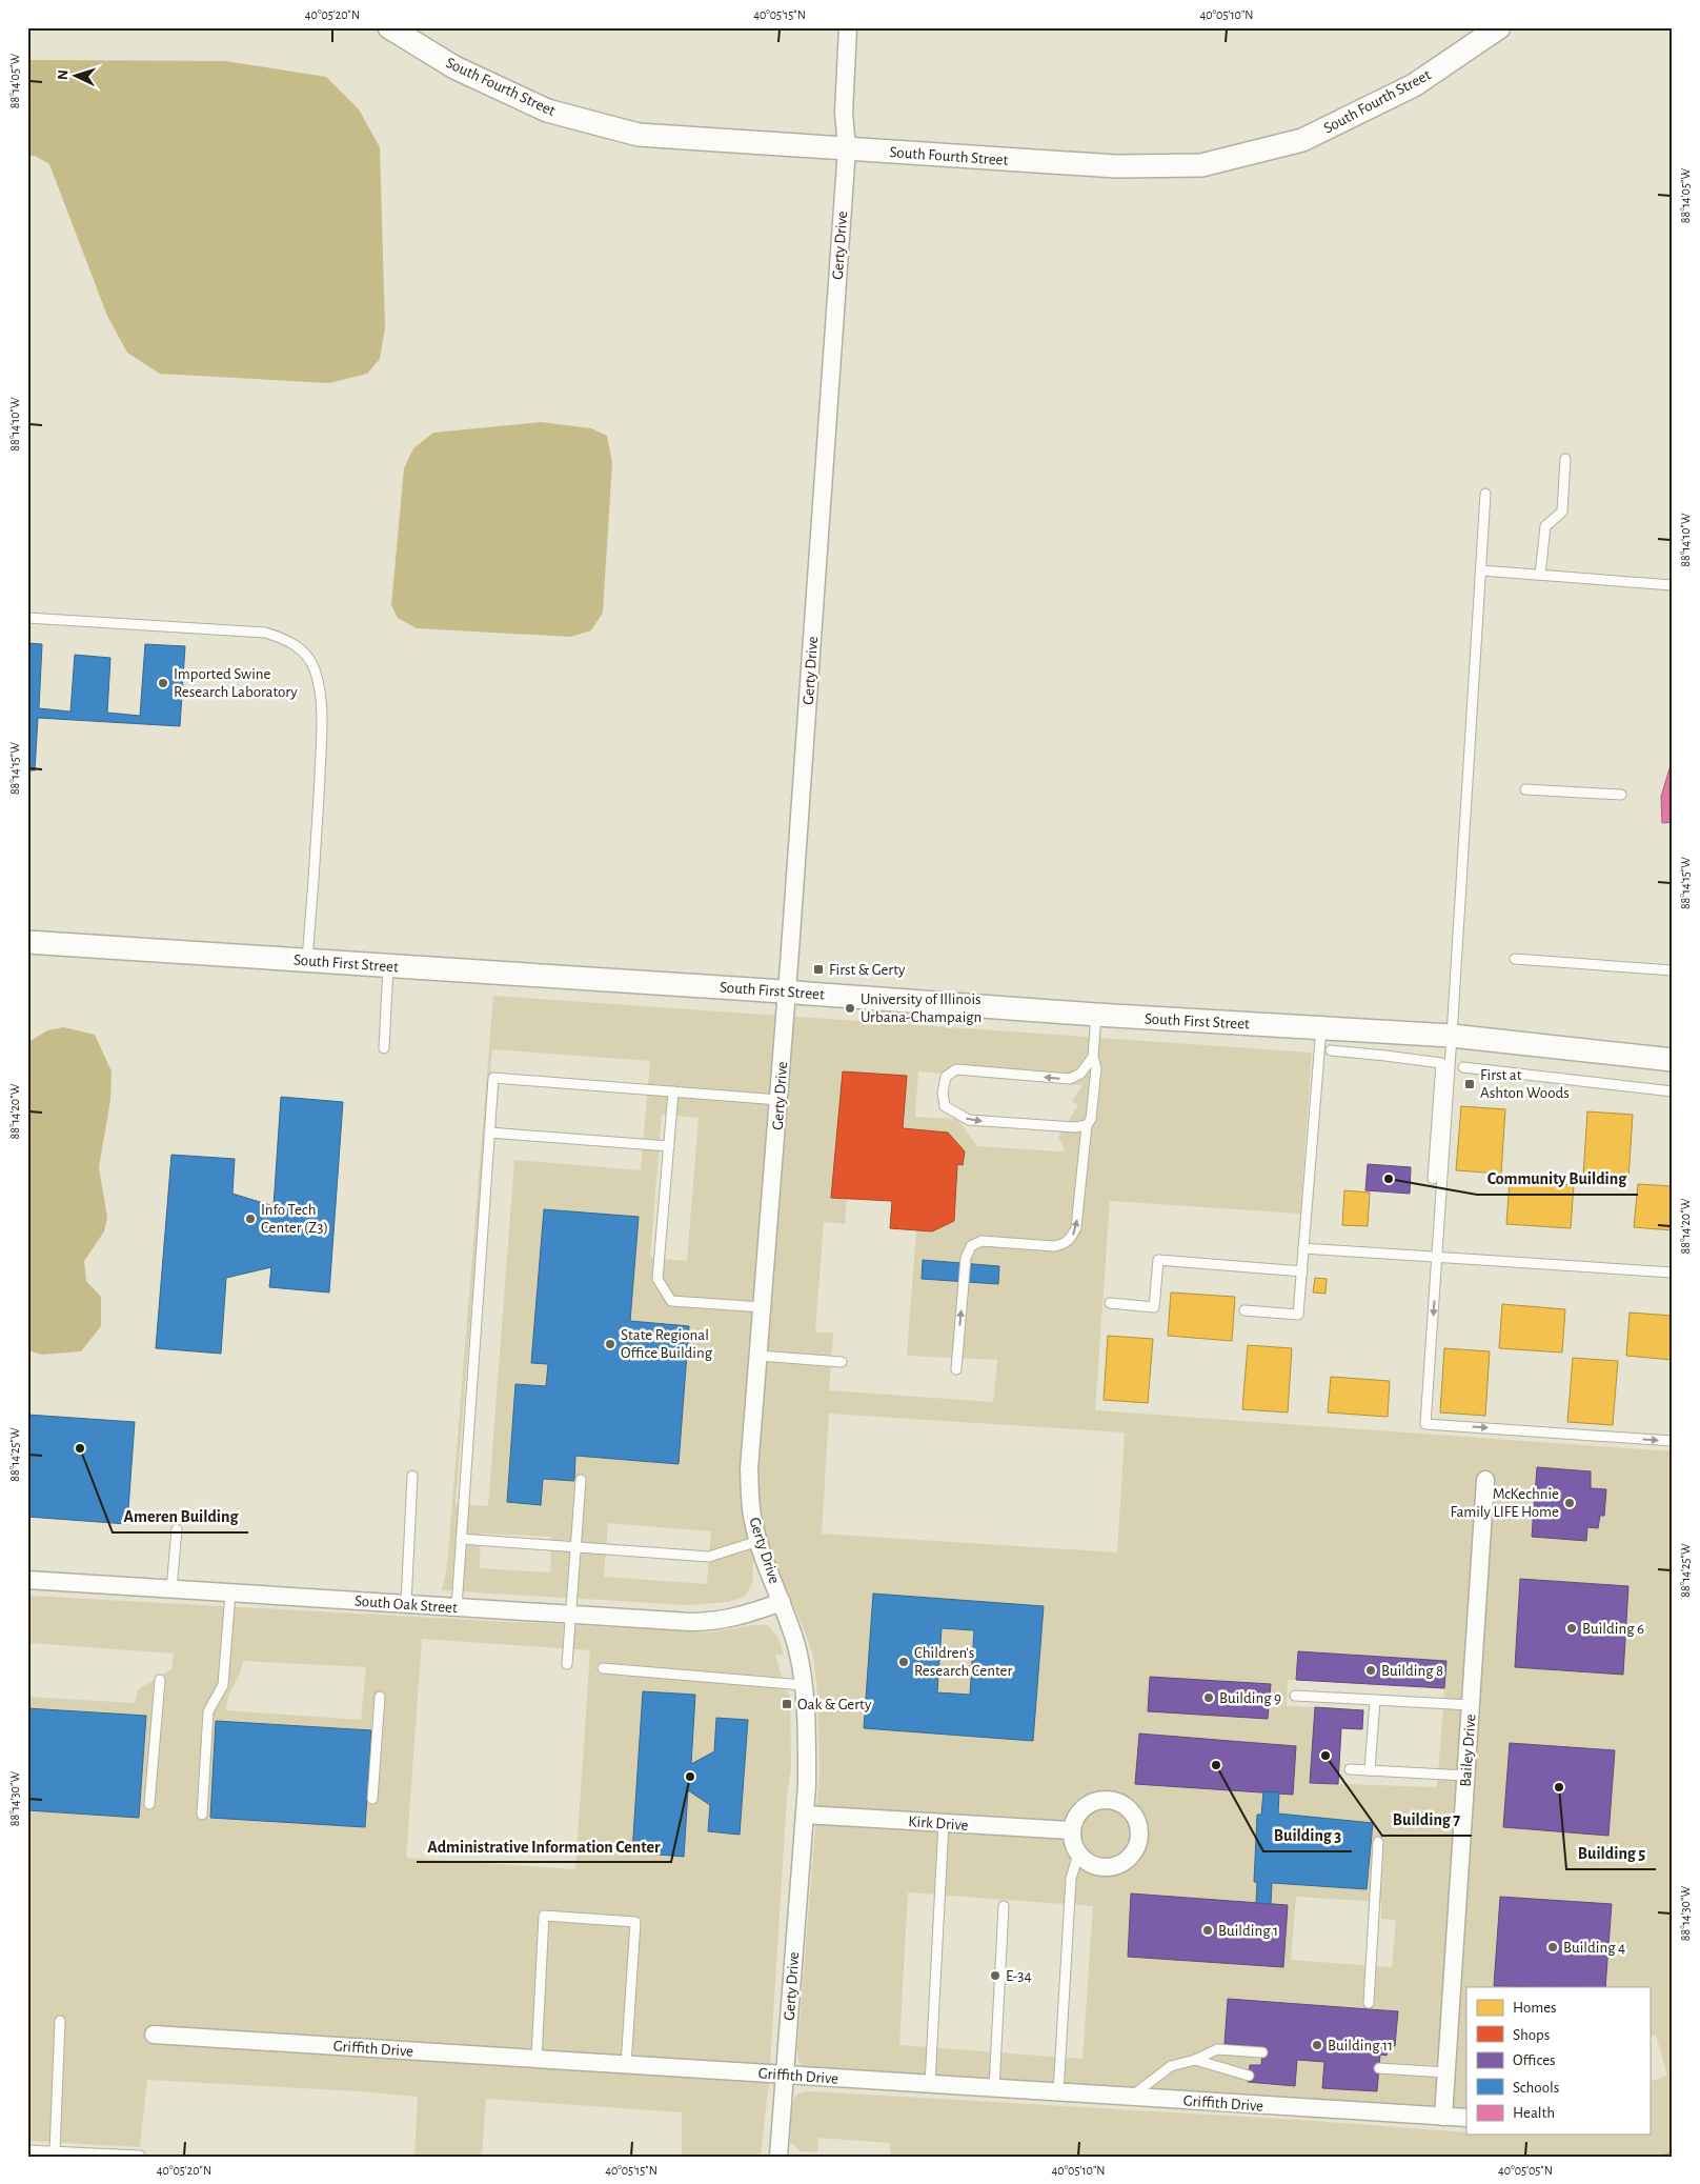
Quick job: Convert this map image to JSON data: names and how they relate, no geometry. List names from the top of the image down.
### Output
{
  "streets": {
    "street": [
      "South Fourth Street",
      "Gerty Drive",
      "South First Street",
      "South Oak Street",
      "Bailey Drive",
      "Kirk Drive",
      "Griffith Drive"
    ]
  },
  "crossings": [
    ["South Fourth Street", "Gerty Drive"],
    ["Gerty Drive", "South First Street"],
    ["Gerty Drive", "South Oak Street"],
    ["Gerty Drive", "Kirk Drive"],
    ["Gerty Drive", "Griffith Drive"],
    ["Bailey Drive", "Griffith Drive"]
  ],
  "places": {
    "other": [
      "Imported Swine Research Laboratory",
      "University of Illinois Urbana-Champaign",
      "Community Building",
      "Info Tech Center (Z3)",
      "State Regional Office Building",
      "Ameren Building",
      "McKechnie Family LIFE Home",
      "Building 6",
      "Children's Research Center",
      "Building 8",
      "Building 9",
      "Building 7",
      "Building 3",
      "Administrative Information Center",
      "Building 5",
      "Building 1",
      "Building 4",
      "E-34",
      "Building 11"
    ],
    "transit": ["First & Gerty", "First at Ashton Woods", "Oak & Gerty"]
  },
  "legend": [
    "Homes",
    "Shops",
    "Offices",
    "Schools",
    "Health"
  ],
  "north": "left",
  "coordinates": [
    "40°05'20\"N",
    "40°05'15\"N",
    "40°05'10\"N",
    "88°14'05\"W",
    "88°14'10\"W",
    "88°14'15\"W",
    "88°14'20\"W",
    "88°14'25\"W",
    "88°14'30\"W",
    "40°05'05\"N"
  ]
}
